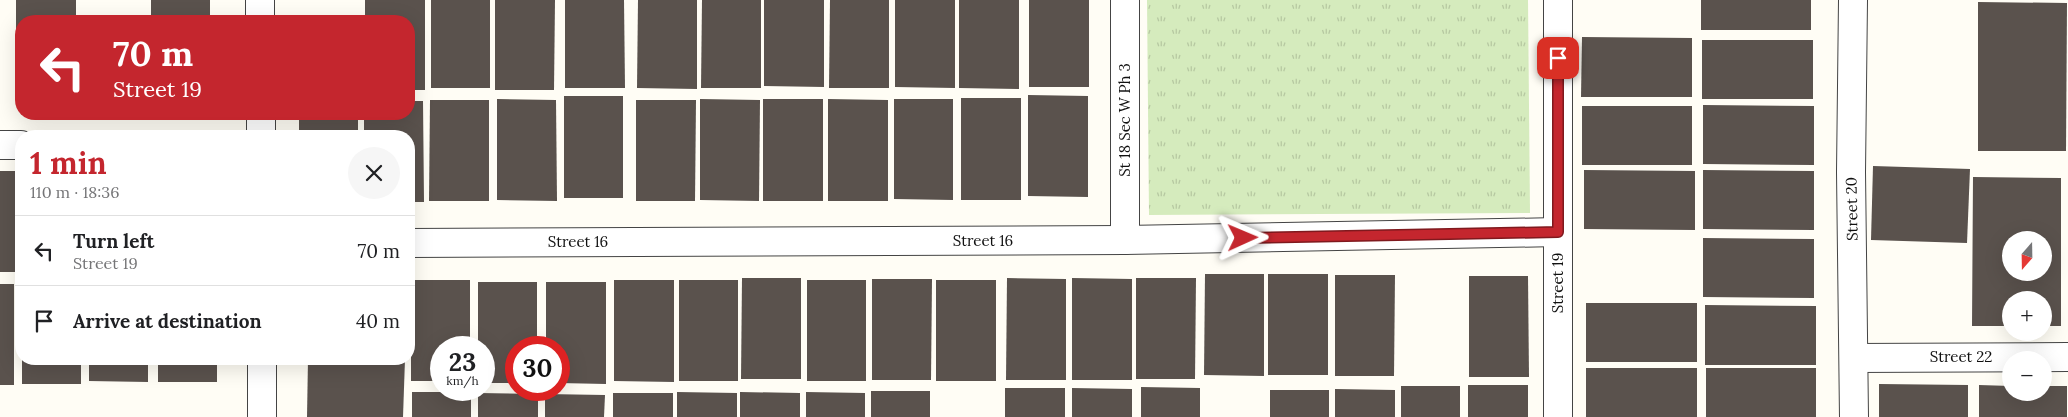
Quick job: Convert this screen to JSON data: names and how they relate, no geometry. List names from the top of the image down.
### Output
{
  "streets": {
    "street": [
      "St 18 Sec W Ph 3",
      "Street 20",
      "Street 16",
      "Street 19",
      "Street 22"
    ]
  },
  "crossings": [
    ["St 18 Sec W Ph 3", "Street 16"],
    ["Street 20", "Street 22"],
    ["Street 16", "Street 19"]
  ],
  "north": "bottom",
  "page": {
    "turn": ["70 m", "Street 19"],
    "heading": ["1 min", "110 m · 18:36"],
    "list": [
      {
        "name": "Turn left",
        "note": "Street 19",
        "value": "70 m"
      },
      {
        "name": "Arrive at destination",
        "value": "40 m"
      }
    ],
    "map_buttons": ["+", "−"],
    "speed": "23 km/h",
    "limit": "30"
  }
}
